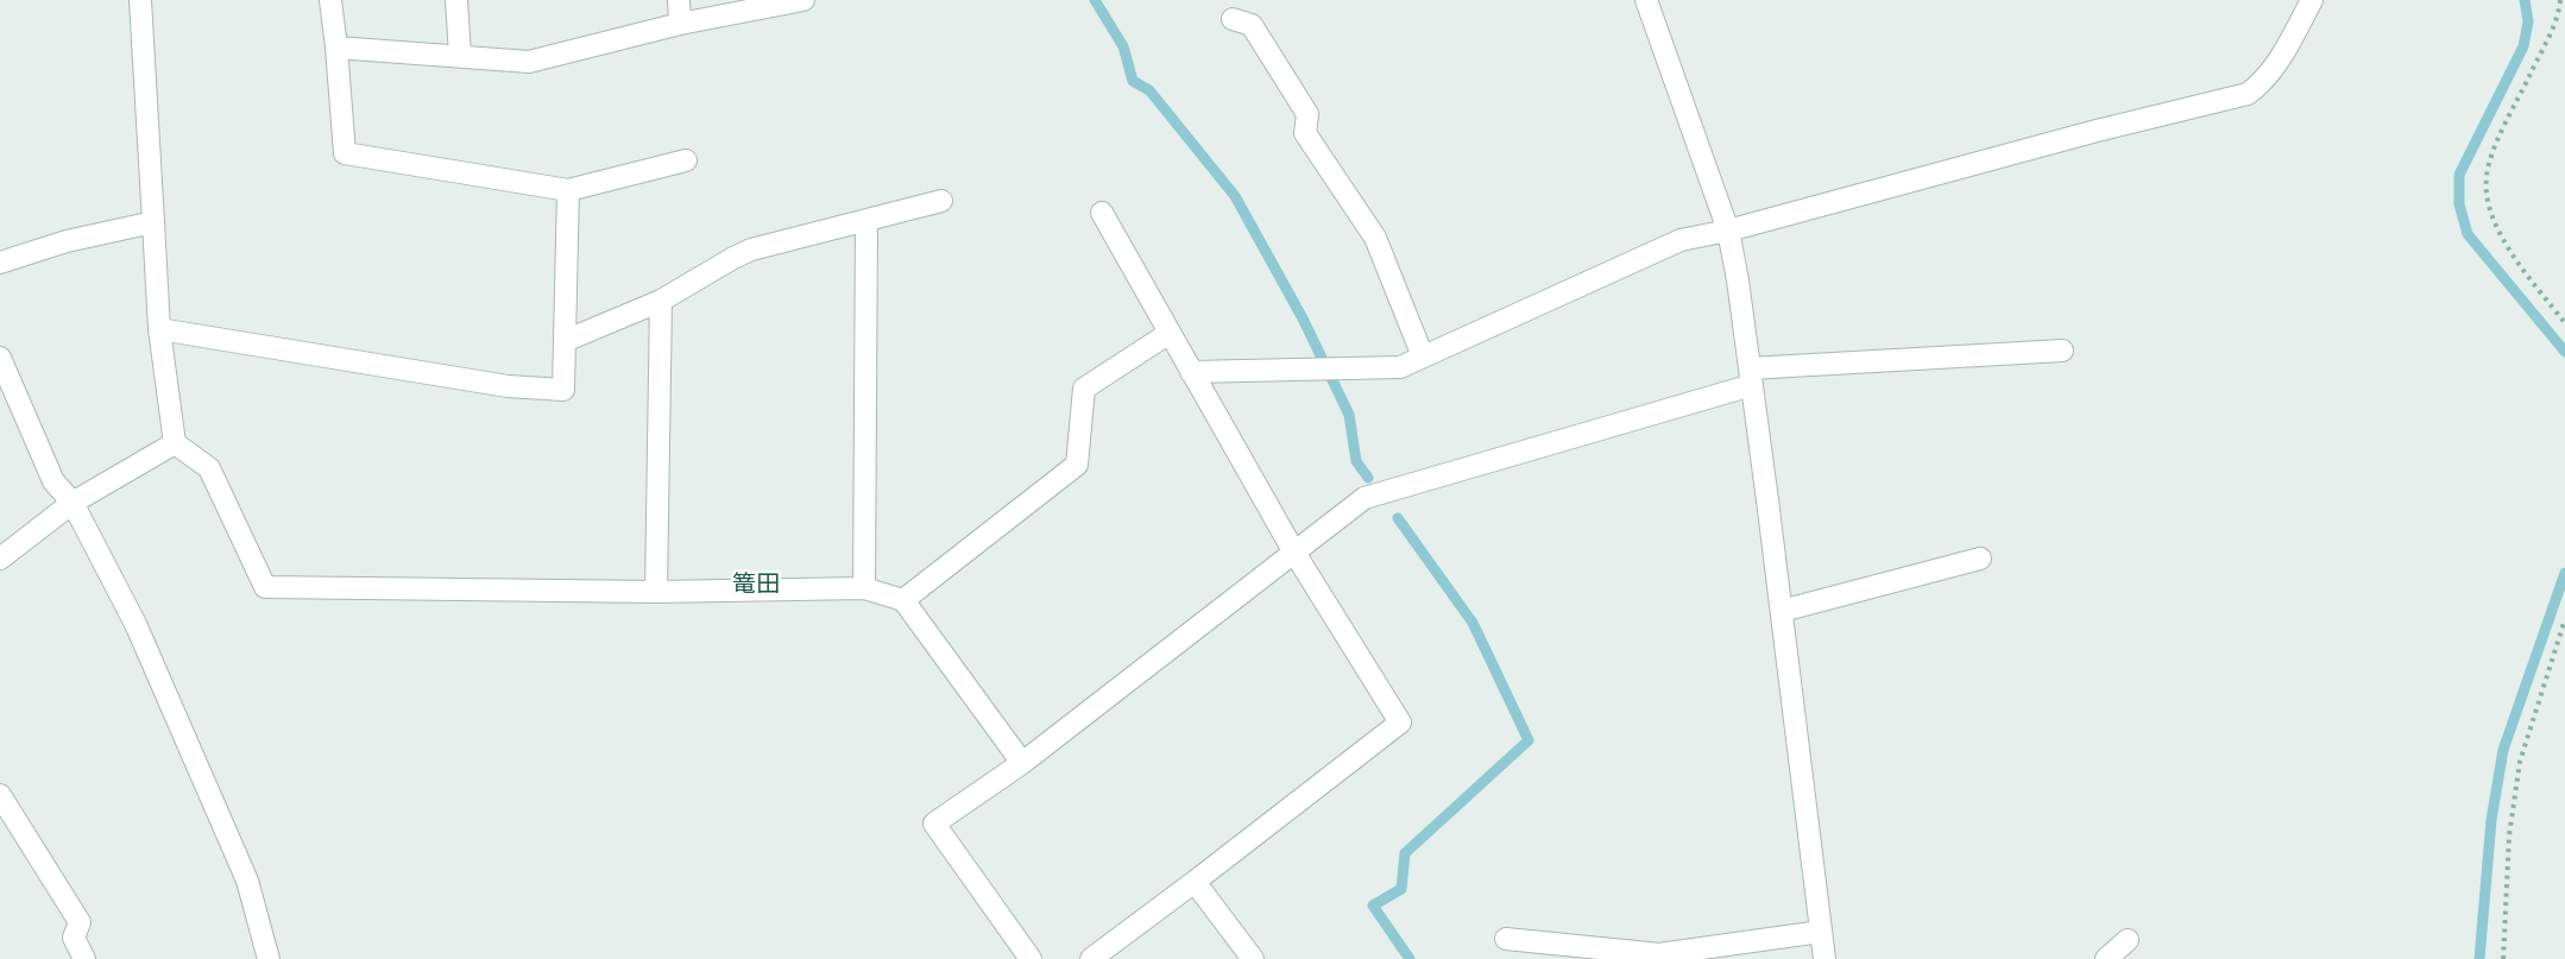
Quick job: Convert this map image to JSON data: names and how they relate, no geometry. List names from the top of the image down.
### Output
{
  "districts": ["篭田"]
}
